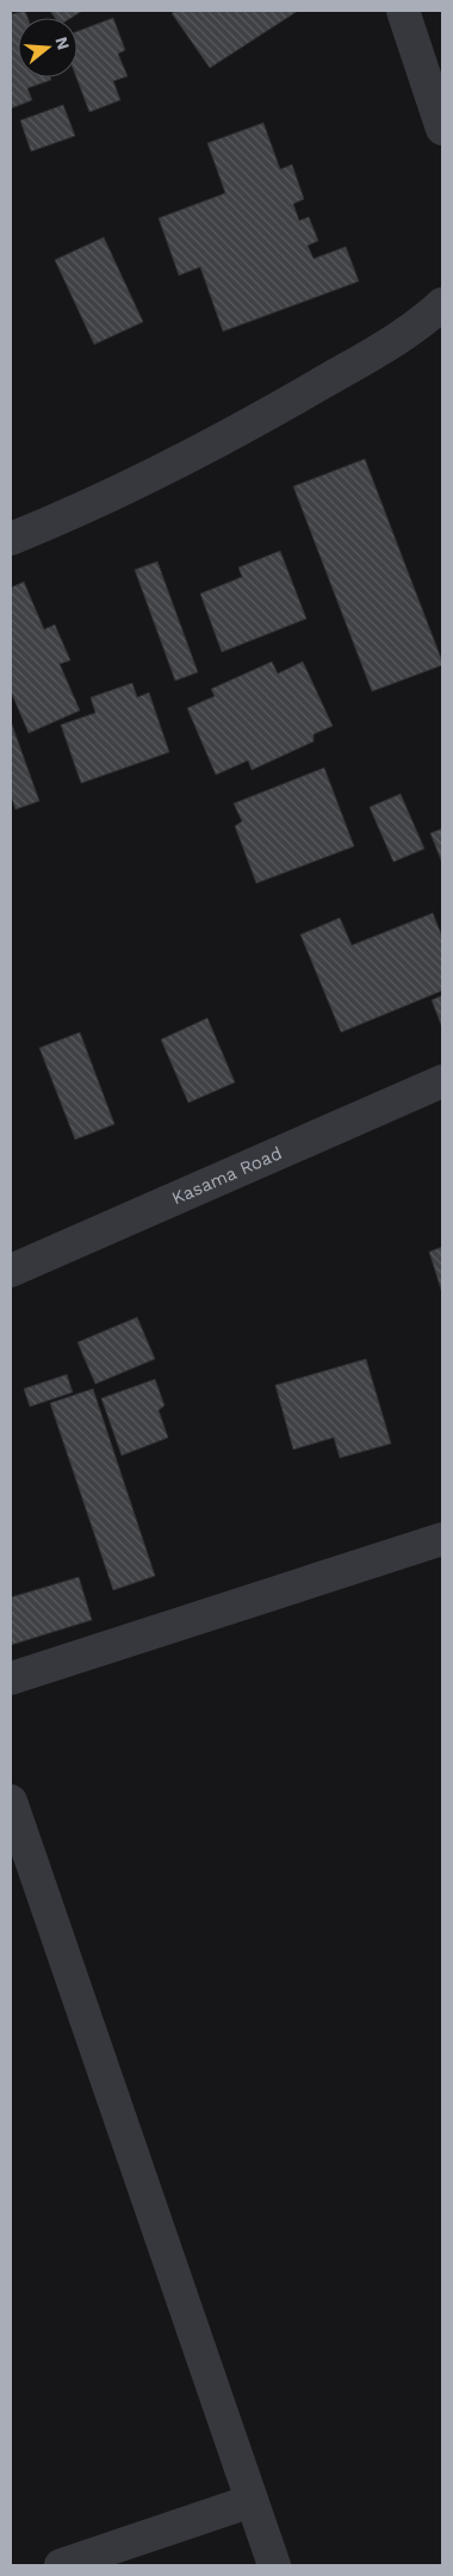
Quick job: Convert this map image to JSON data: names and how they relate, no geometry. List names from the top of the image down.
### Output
{
  "streets": {
    "street": ["Kasama Road"]
  },
  "north": "right"
}
